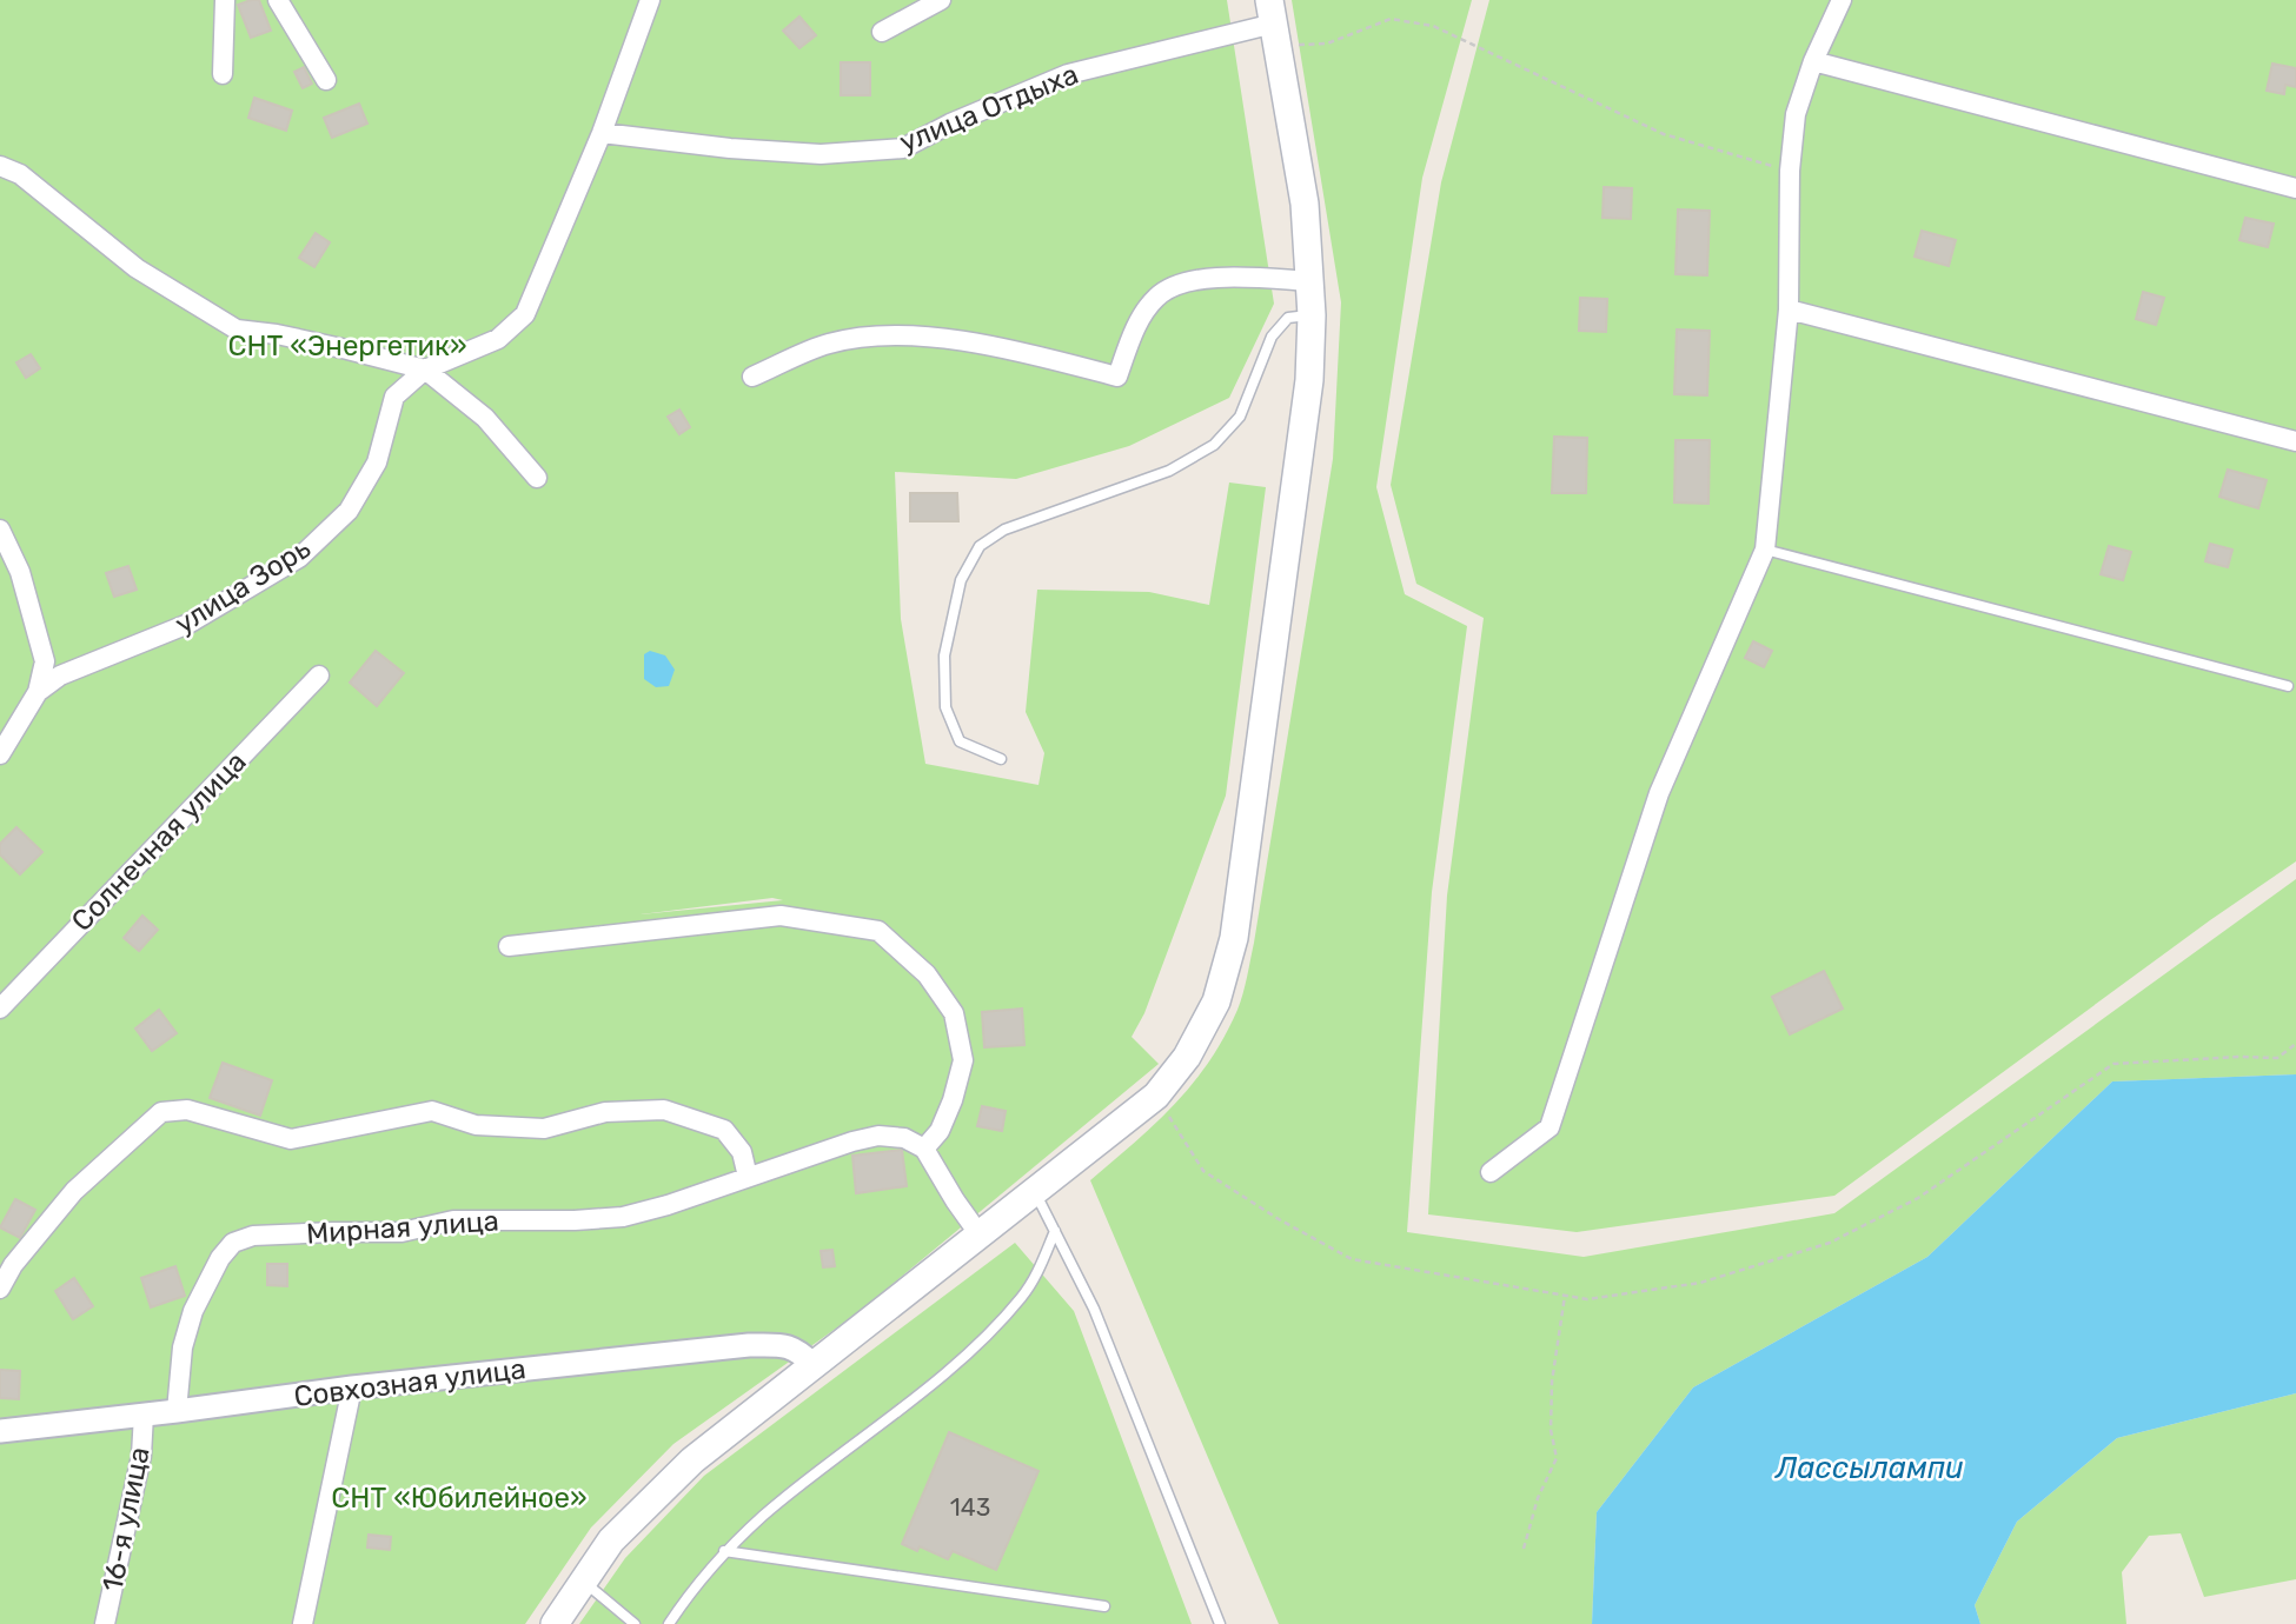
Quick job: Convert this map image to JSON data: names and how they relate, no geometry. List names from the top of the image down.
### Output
{
  "streets": {
    "street": [
      "улица Отдыха",
      "улица Зорь",
      "Солнечная улица",
      "Мирная улица",
      "Совхозная улица",
      "16-я улица"
    ]
  },
  "crossings": [
    ["улица Отдыха", "улица Зорь"],
    ["Мирная улица", "Совхозная улица"],
    ["Совхозная улица", "16-я улица"]
  ],
  "water": ["Лассылампи"],
  "parks": ["СНТ «Энергетик»", "СНТ «Юбилейное»"],
  "house_numbers": ["143"]
}
